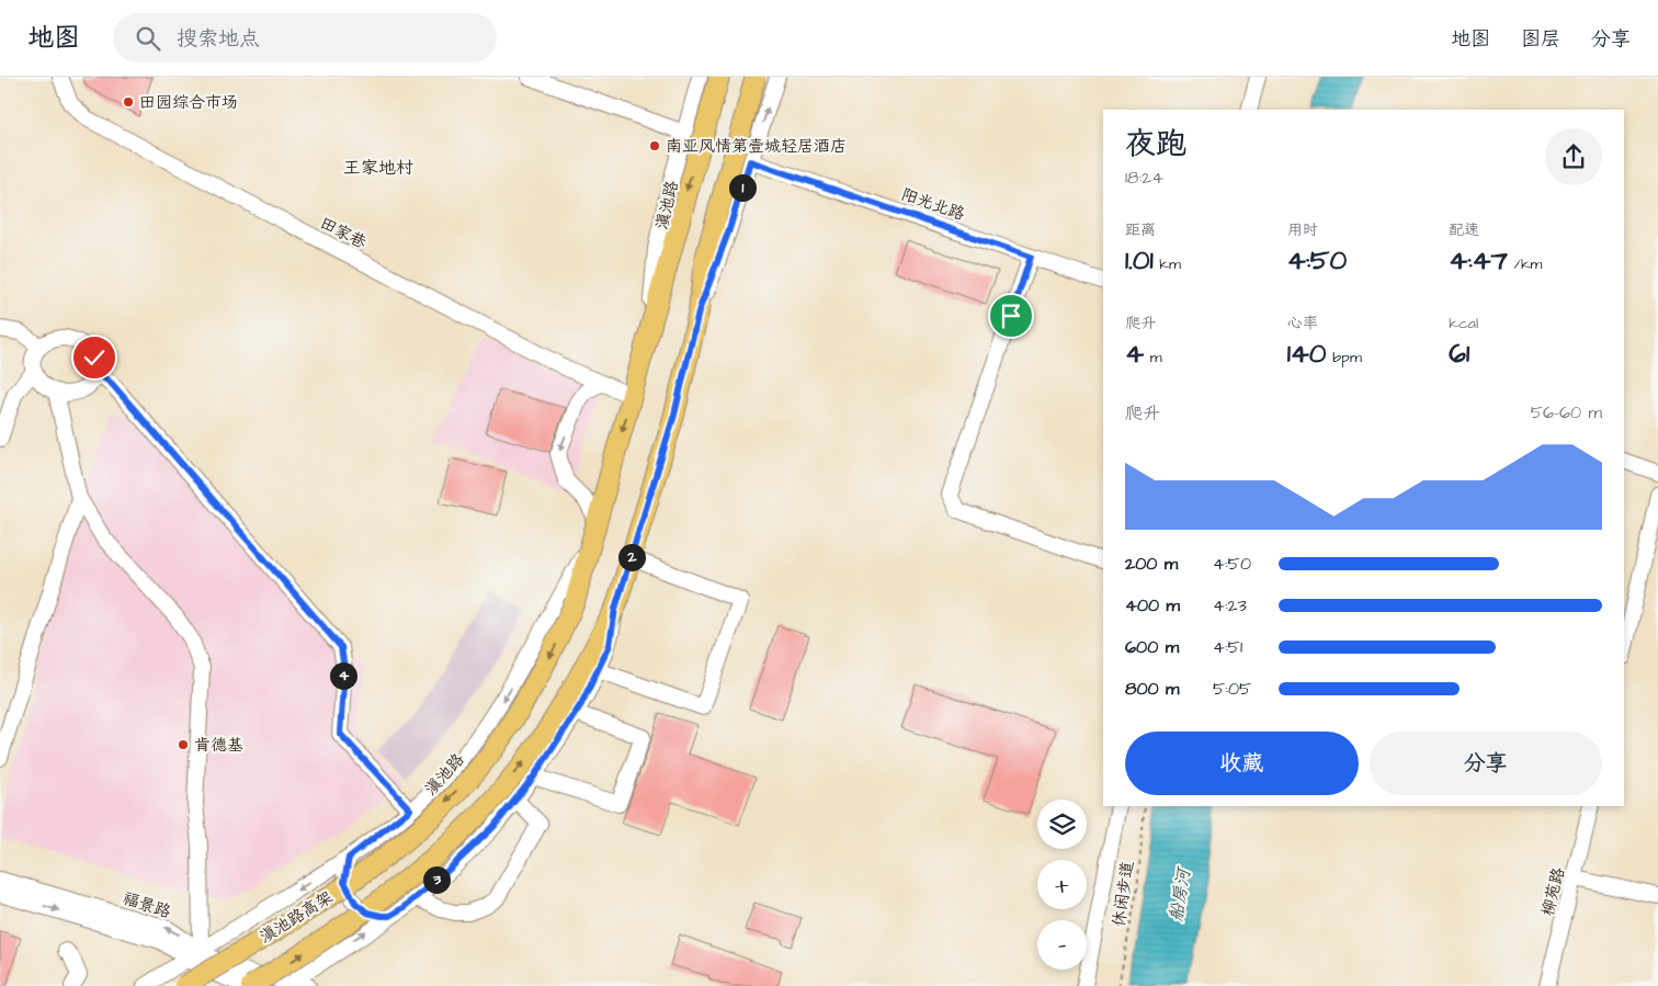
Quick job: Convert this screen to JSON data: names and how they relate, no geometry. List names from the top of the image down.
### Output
{
  "streets": {
    "main road": ["滇池路", "滇池路高架"],
    "street": [
      "阳光北路",
      "田家巷",
      "柳苑路",
      "福景路"
    ],
    "path": ["休闲步道"]
  },
  "crossings": [
    ["滇池路", "田家巷"],
    ["滇池路", "福景路"],
    ["滇池路", "滇池路高架"]
  ],
  "districts": ["王家地村"],
  "water": ["船房河"],
  "places": ["田园综合市场", "南亚风情第壹城轻居酒店", "肯德基"],
  "page": {
    "header": "地图",
    "search": "搜索地点",
    "nav": ["地图", "图层", "分享"],
    "heading": ["夜跑", "18:24"],
    "pins": [
      "1",
      "2",
      "4",
      "3"
    ],
    "stats": [
      ["距离", "1.01 km"],
      ["用时", "4:50"],
      ["配速", "4:47 /km"],
      ["爬升", "4 m"],
      ["心率", "140 bpm"],
      ["kcal", "61"]
    ],
    "chart": ["爬升", "56–60 m"],
    "list": [
      {
        "name": "200 m",
        "note": "4:50"
      },
      {
        "name": "400 m",
        "note": "4:23"
      },
      {
        "name": "600 m",
        "note": "4:51"
      },
      {
        "name": "800 m",
        "note": "5:05"
      }
    ],
    "buttons": ["收藏", "分享"],
    "map_buttons": ["+", "−"]
  }
}
